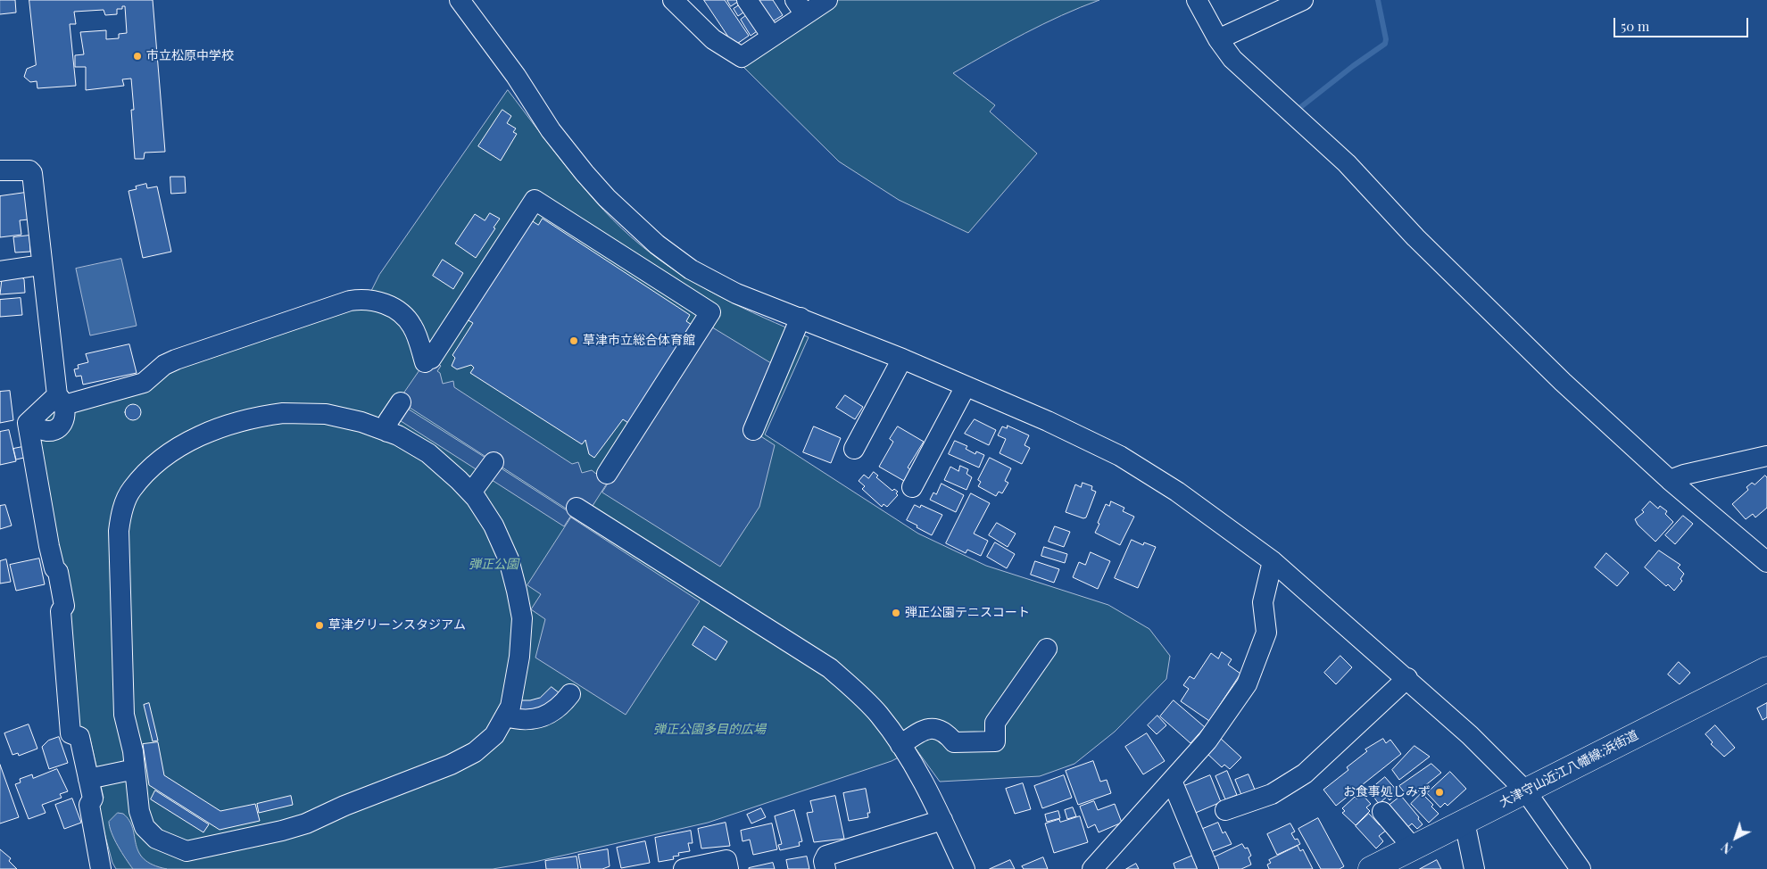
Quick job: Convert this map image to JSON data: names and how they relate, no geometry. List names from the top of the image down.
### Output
{
  "streets": {
    "main road": ["大津守山近江八幡線;浜街道"]
  },
  "parks": ["弾正公園", "弾正公園多目的広場"],
  "places": [
    "市立松原中学校",
    "草津市立総合体育館",
    "弾正公園テニスコート",
    "草津グリーンスタジアム",
    "お食事処しみず"
  ],
  "scale_bar": "50 m",
  "north": "bottom left"
}
